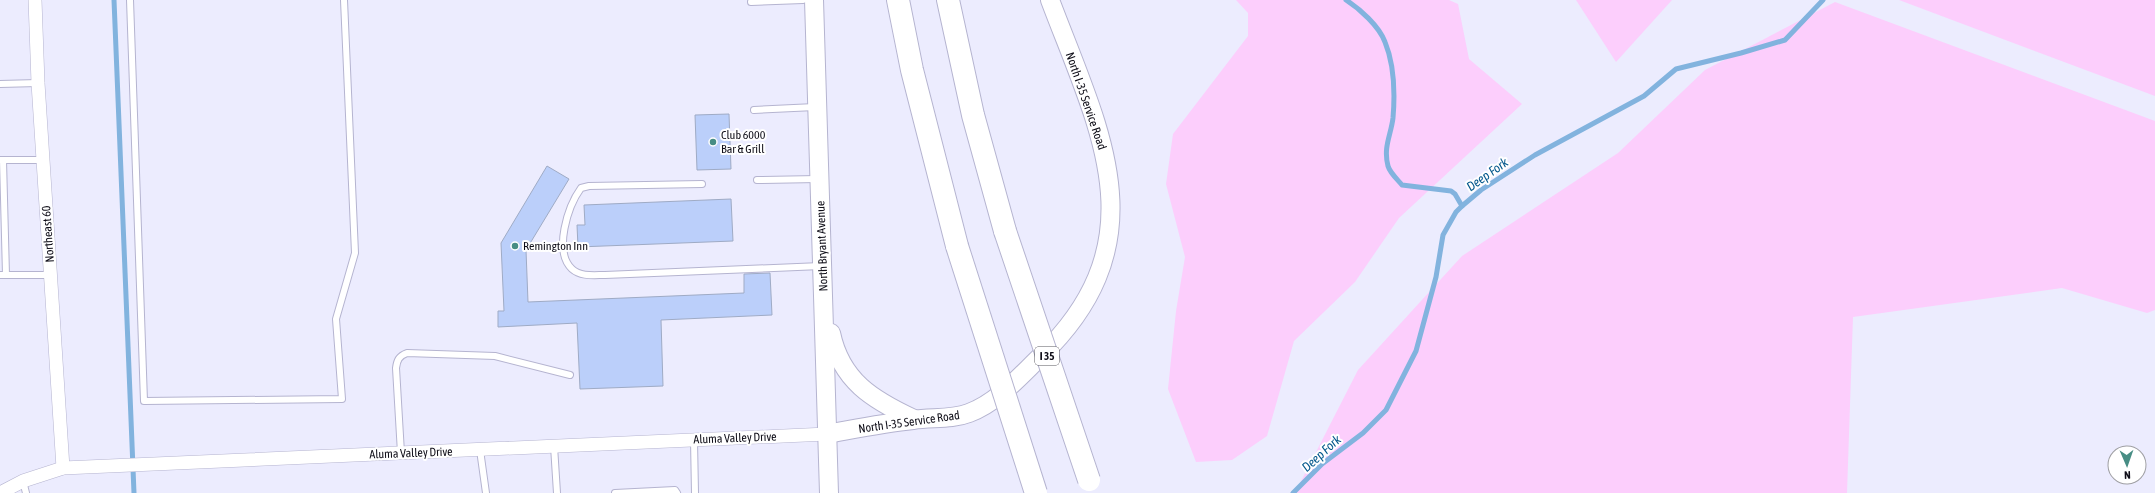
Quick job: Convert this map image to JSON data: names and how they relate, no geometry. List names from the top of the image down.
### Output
{
  "streets": {
    "highway": ["I 35"],
    "main road": ["North I-35 Service Road", "North Bryant Avenue"],
    "street": ["Northeast 60", "Aluma Valley Drive"]
  },
  "crossings": [
    ["North I-35 Service Road", "North Bryant Avenue"],
    ["North I-35 Service Road", "Aluma Valley Drive"],
    ["Northeast 60", "Aluma Valley Drive"],
    ["North Bryant Avenue", "Aluma Valley Drive"]
  ],
  "water": ["Deep Fork"],
  "places": ["Club 6000 Bar & Grill", "Remington Inn"],
  "north": "bottom"
}
